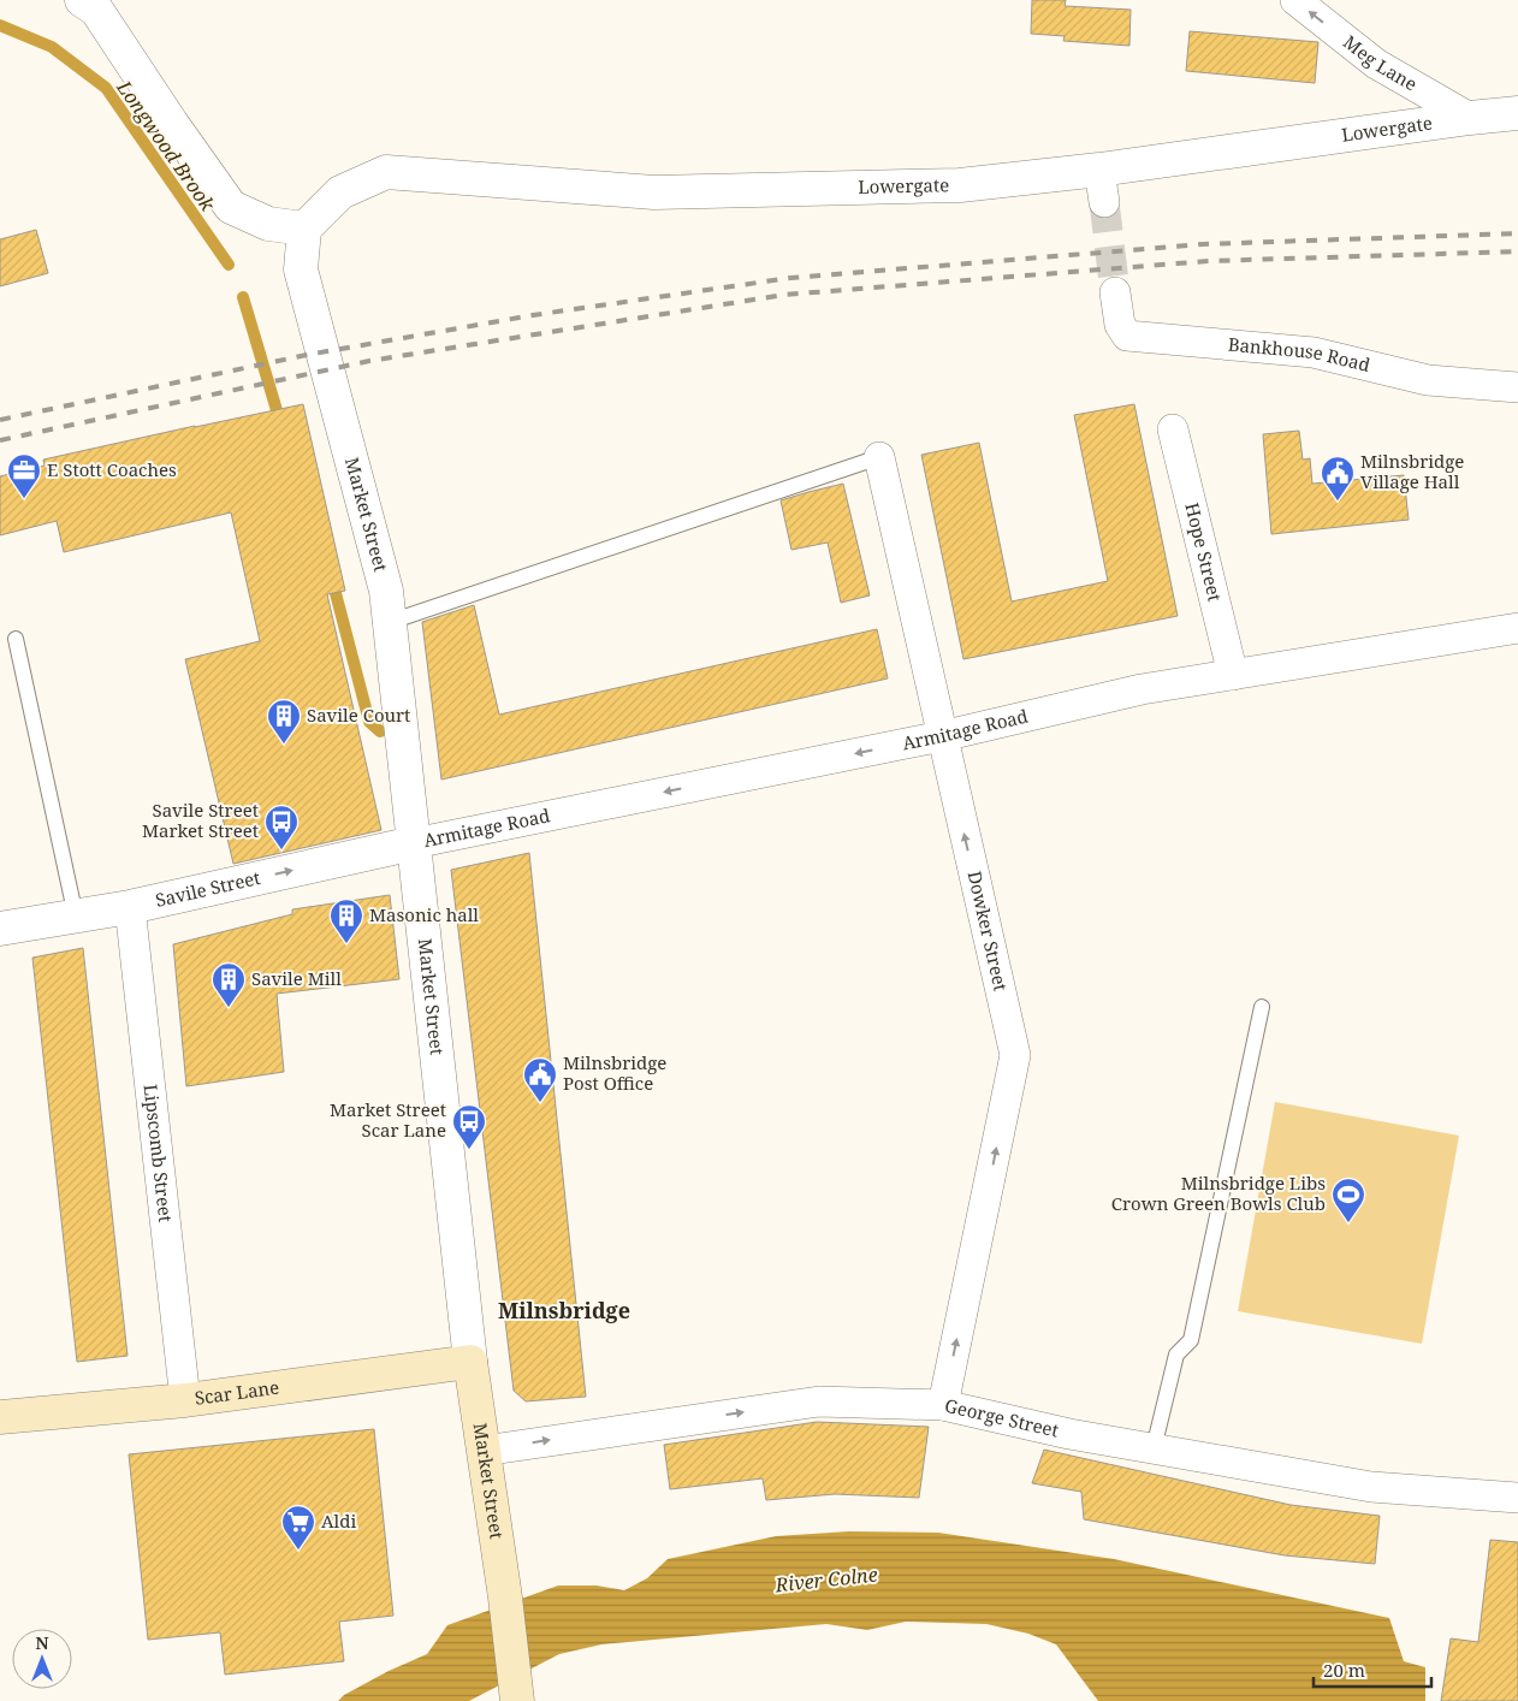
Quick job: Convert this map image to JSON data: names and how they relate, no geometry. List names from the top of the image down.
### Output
{
  "streets": {
    "main road": ["Market Street", "Scar Lane"],
    "street": [
      "Meg Lane",
      "Lowergate",
      "Bankhouse Road",
      "Hope Street",
      "Armitage Road",
      "Savile Street",
      "Dowker Street",
      "Lipscomb Street",
      "George Street"
    ]
  },
  "crossings": [
    ["Meg Lane", "Lowergate"],
    ["Lowergate", "Market Street"],
    ["Market Street", "Armitage Road"],
    ["Market Street", "Savile Street"],
    ["Market Street", "Scar Lane"],
    ["Market Street", "George Street"],
    ["Hope Street", "Armitage Road"],
    ["Armitage Road", "Savile Street"],
    ["Armitage Road", "Dowker Street"],
    ["Savile Street", "Lipscomb Street"],
    ["Dowker Street", "George Street"],
    ["Lipscomb Street", "Scar Lane"]
  ],
  "one_way": [
    "Meg Lane",
    "Armitage Road",
    "Savile Street",
    "Dowker Street",
    "George Street"
  ],
  "districts": ["Milnsbridge"],
  "water": ["Longwood Brook", "River Colne"],
  "places": {
    "office": ["E Stott Coaches"],
    "public building": ["Milnsbridge Village Hall", "Milnsbridge Post Office"],
    "building": ["Savile Court", "Masonic hall", "Savile Mill"],
    "bus stop": ["Savile Street Market Street", "Market Street Scar Lane"],
    "sports": ["Milnsbridge Libs Crown Green Bowls Club"],
    "supermarket": ["Aldi"]
  },
  "scale_bar": "20 m",
  "north": "top"
}
